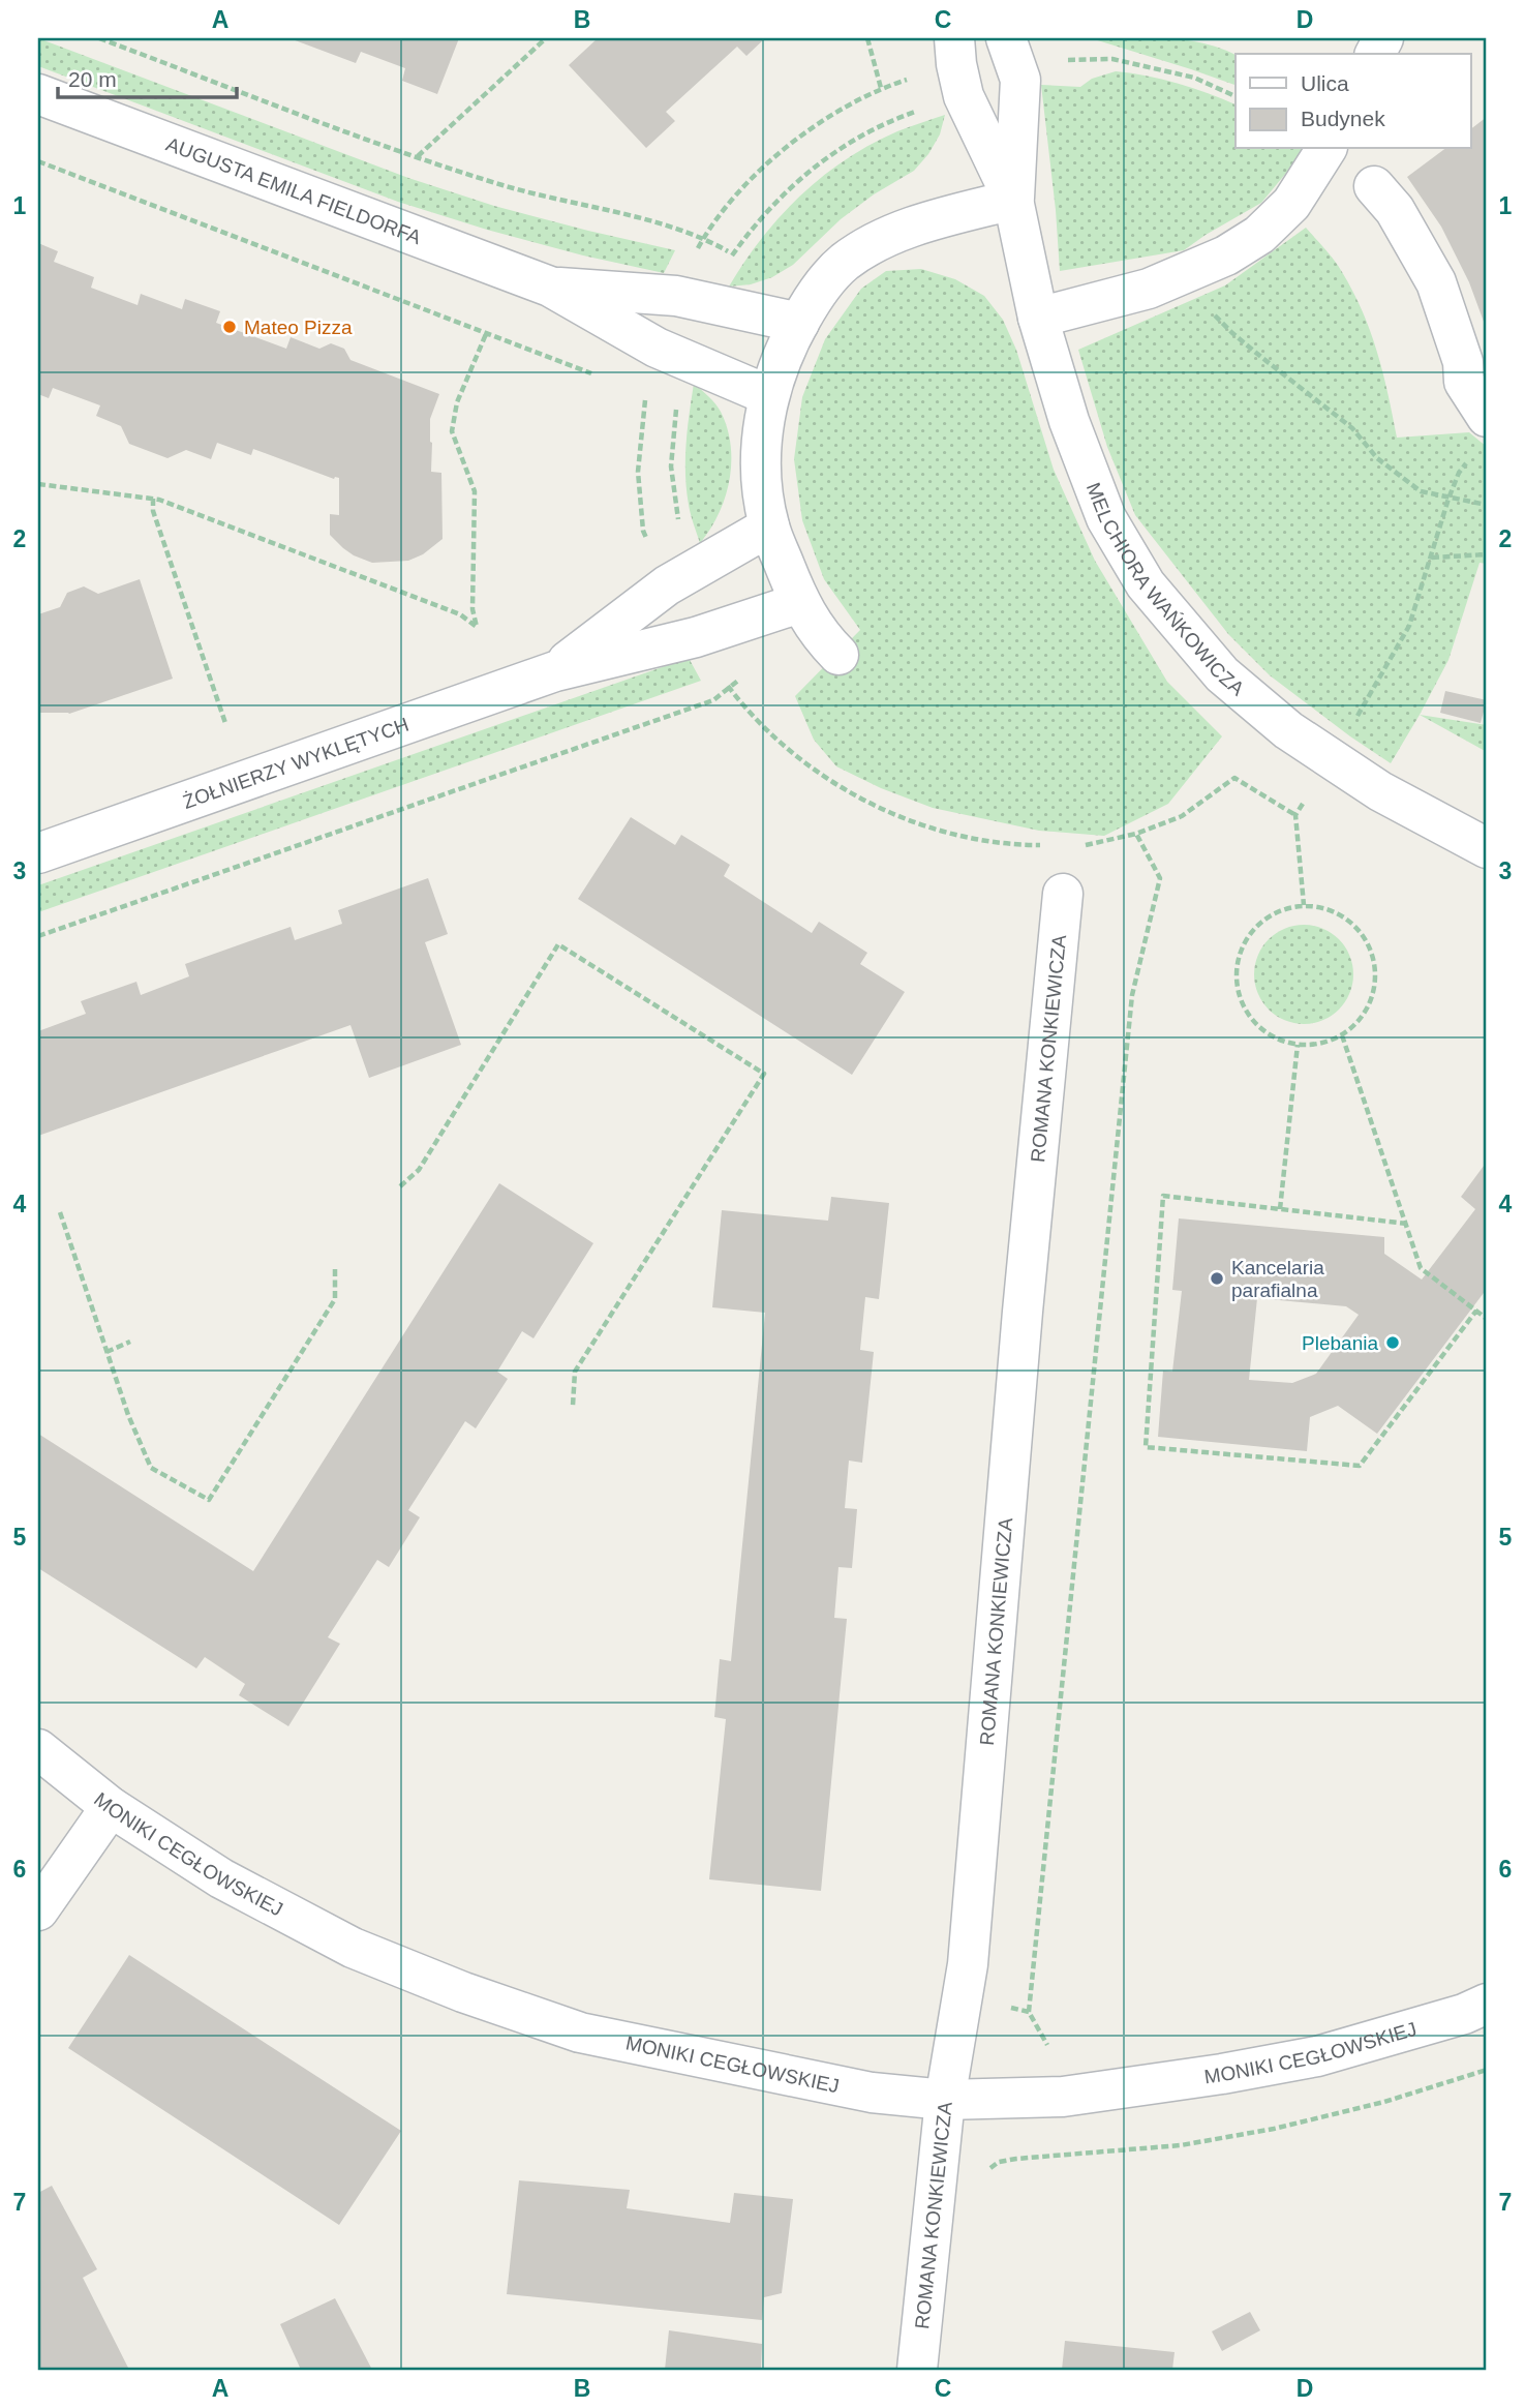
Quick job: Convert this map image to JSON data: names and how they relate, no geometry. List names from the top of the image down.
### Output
{
  "streets": {
    "street": [
      "AUGUSTA EMILA FIELDORFA",
      "MELCHIORA WAŃKOWICZA",
      "ŻOŁNIERZY WYKLĘTYCH",
      "ROMANA KONKIEWICZA",
      "MONIKI CEGŁOWSKIEJ"
    ]
  },
  "crossings": [
    ["ROMANA KONKIEWICZA", "MONIKI CEGŁOWSKIEJ"]
  ],
  "places": ["Mateo Pizza", "Kancelaria parafialna", "Plebania"],
  "legend": ["Ulica", "Budynek"],
  "scale_bar": "20 m",
  "grid": {
    "columns": [
      "A",
      "B",
      "C",
      "D"
    ],
    "rows": [
      "1",
      "2",
      "3",
      "4",
      "5",
      "6",
      "7"
    ]
  }
}
